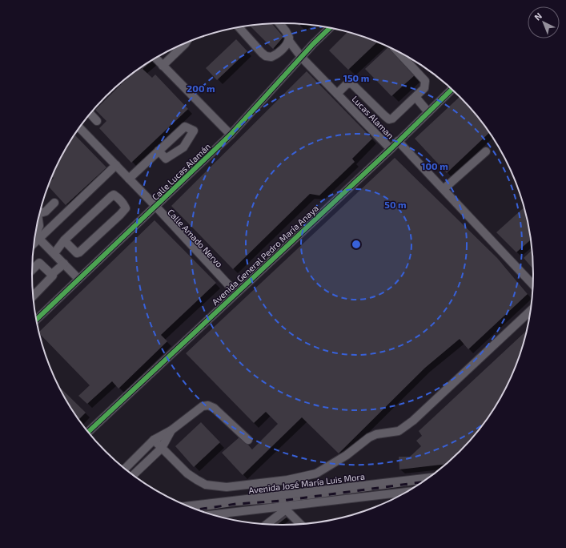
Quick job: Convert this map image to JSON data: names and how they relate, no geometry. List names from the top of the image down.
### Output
{
  "streets": {
    "street": [
      "Lucas Alaman",
      "Calle Lucas Alamán",
      "Calle Amado Nervo",
      "Avenida General Pedro María Anaya",
      "Avenida José María Luis Mora"
    ]
  },
  "crossings": [
    ["Lucas Alaman", "Calle Lucas Alamán"],
    ["Lucas Alaman", "Avenida General Pedro María Anaya"],
    ["Calle Lucas Alamán", "Calle Amado Nervo"],
    ["Calle Amado Nervo", "Avenida General Pedro María Anaya"]
  ],
  "north": "top left",
  "rings": [
    "150 m",
    "200 m",
    "100 m",
    "50 m"
  ]
}
